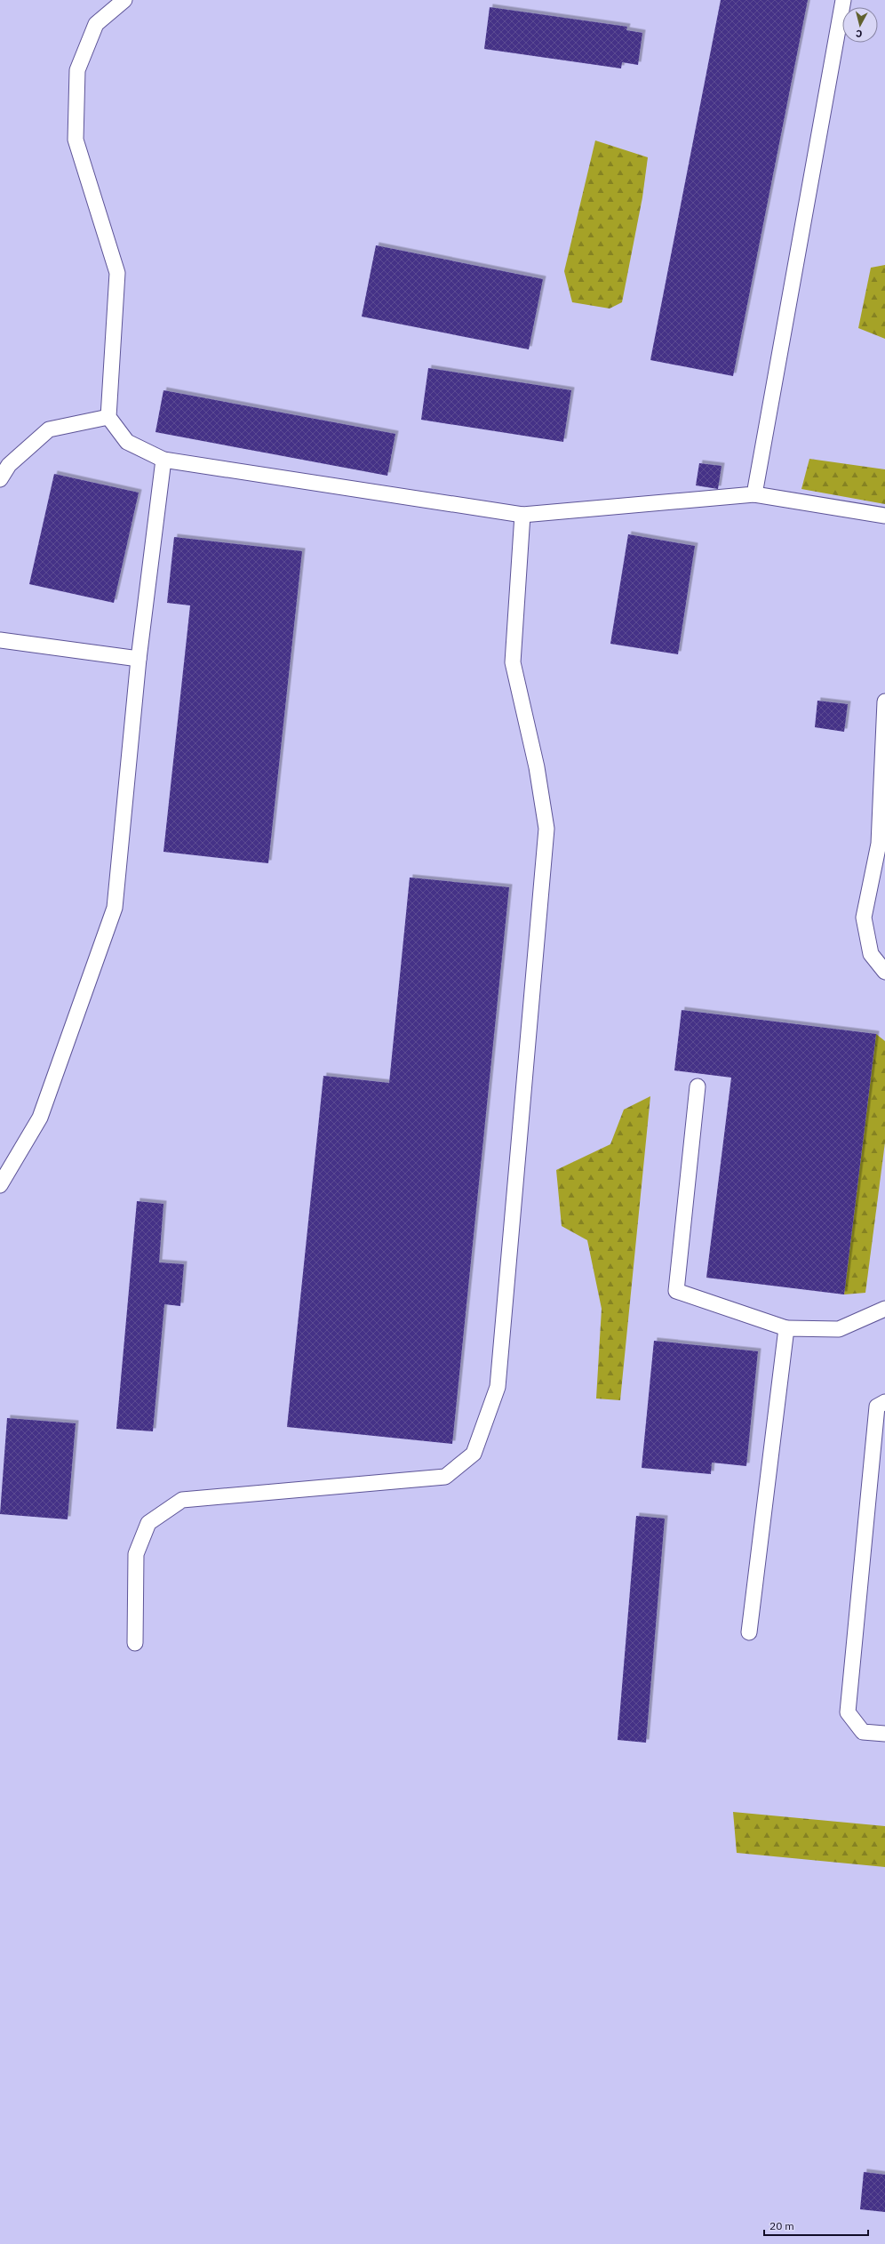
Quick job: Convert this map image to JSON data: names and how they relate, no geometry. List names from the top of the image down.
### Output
{
  "scale_bar": "20 m",
  "north": "bottom"
}
